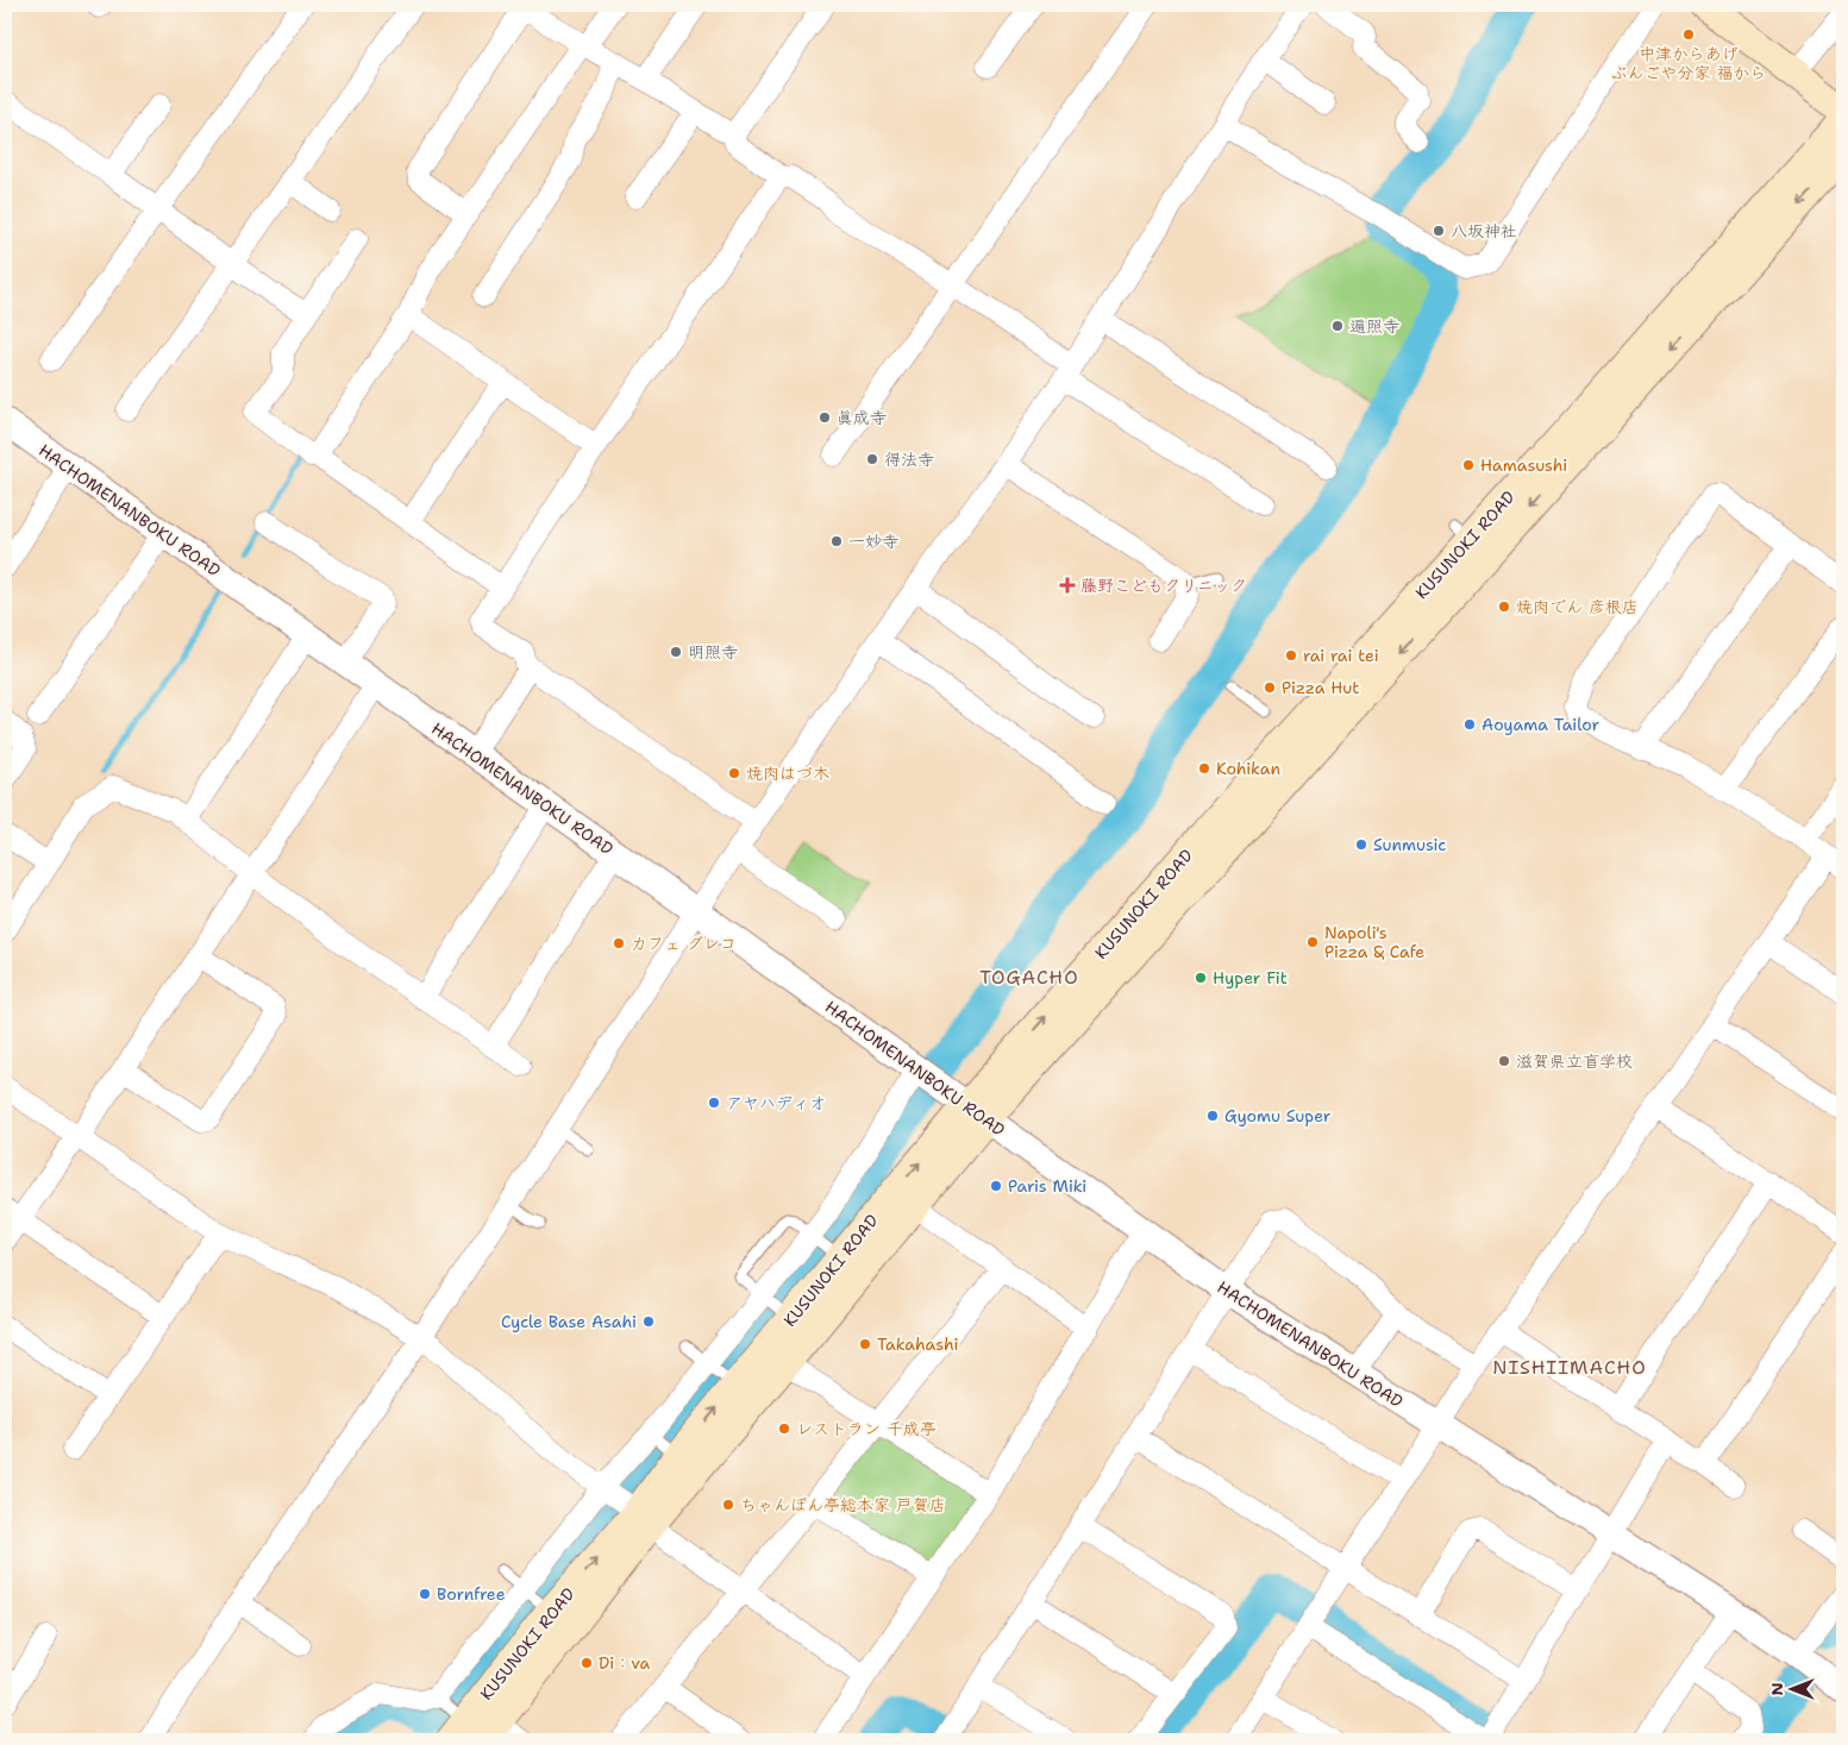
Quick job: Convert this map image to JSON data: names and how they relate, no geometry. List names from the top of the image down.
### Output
{
  "streets": {
    "main road": ["KUSUNOKI ROAD"],
    "street": ["HACHOMENANBOKU ROAD"]
  },
  "crossings": [
    ["HACHOMENANBOKU ROAD", "KUSUNOKI ROAD"]
  ],
  "districts": ["TOGACHO", "NISHIIMACHO"],
  "places": {
    "other": [
      "中津からあげ ぶんごや分家 福から",
      "八坂神社",
      "遍照寺",
      "眞成寺",
      "得法寺",
      "Hamasushi",
      "一妙寺",
      "焼肉でん 彦根店",
      "明照寺",
      "rai rai tei",
      "Pizza Hut",
      "Aoyama Tailor",
      "Kohikan",
      "焼肉はづ木",
      "Sunmusic",
      "Napoli's Pizza & Cafe",
      "カフェ グレコ",
      "Hyper Fit",
      "滋賀県立盲学校",
      "アヤハディオ",
      "Gyomu Super",
      "Paris Miki",
      "Cycle Base Asahi",
      "Takahashi",
      "レストラン 千成亭",
      "ちゃんぽん亭総本家 戸賀店",
      "Bornfree",
      "Di：va"
    ],
    "health": ["藤野こどもクリニック"]
  },
  "north": "left"
}
